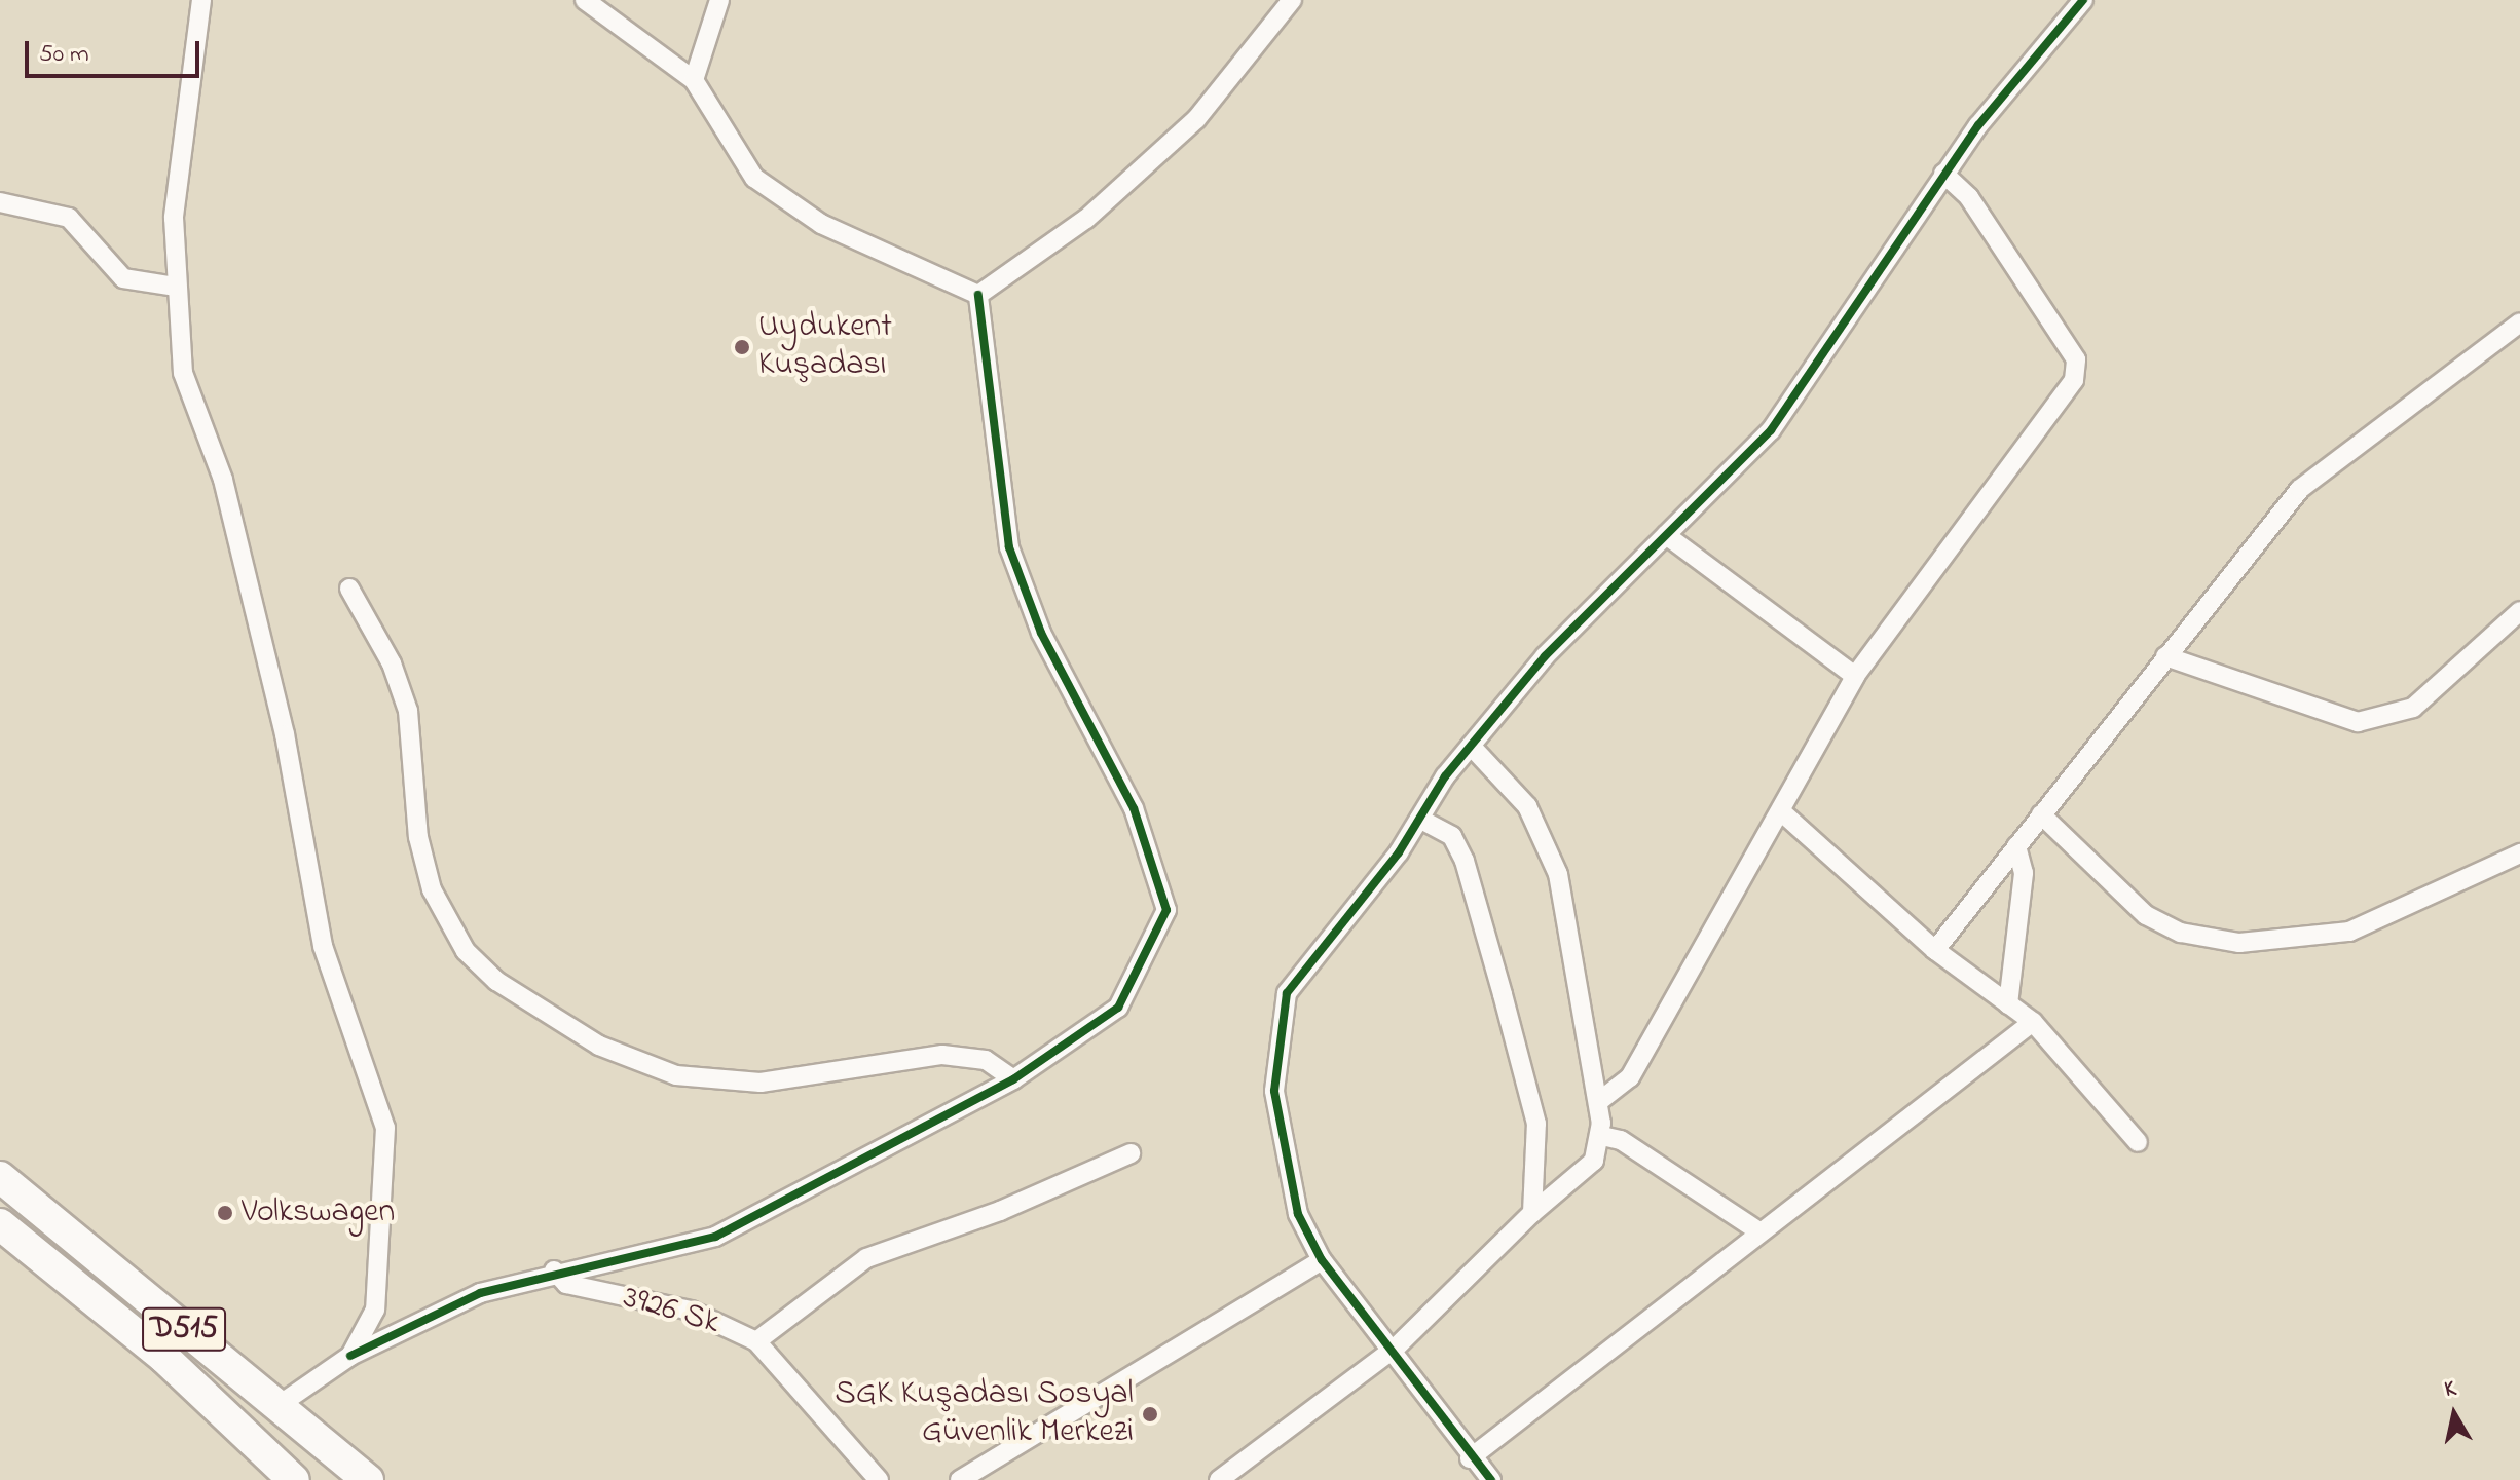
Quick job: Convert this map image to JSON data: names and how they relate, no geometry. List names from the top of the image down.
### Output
{
  "streets": {
    "highway": ["D515"],
    "street": ["3926 Sk"]
  },
  "places": ["Uydukent Kuşadası", "Volkswagen", "SGK Kuşadası Sosyal Güvenlik Merkezi"],
  "scale_bar": "50 m",
  "north": "top"
}
